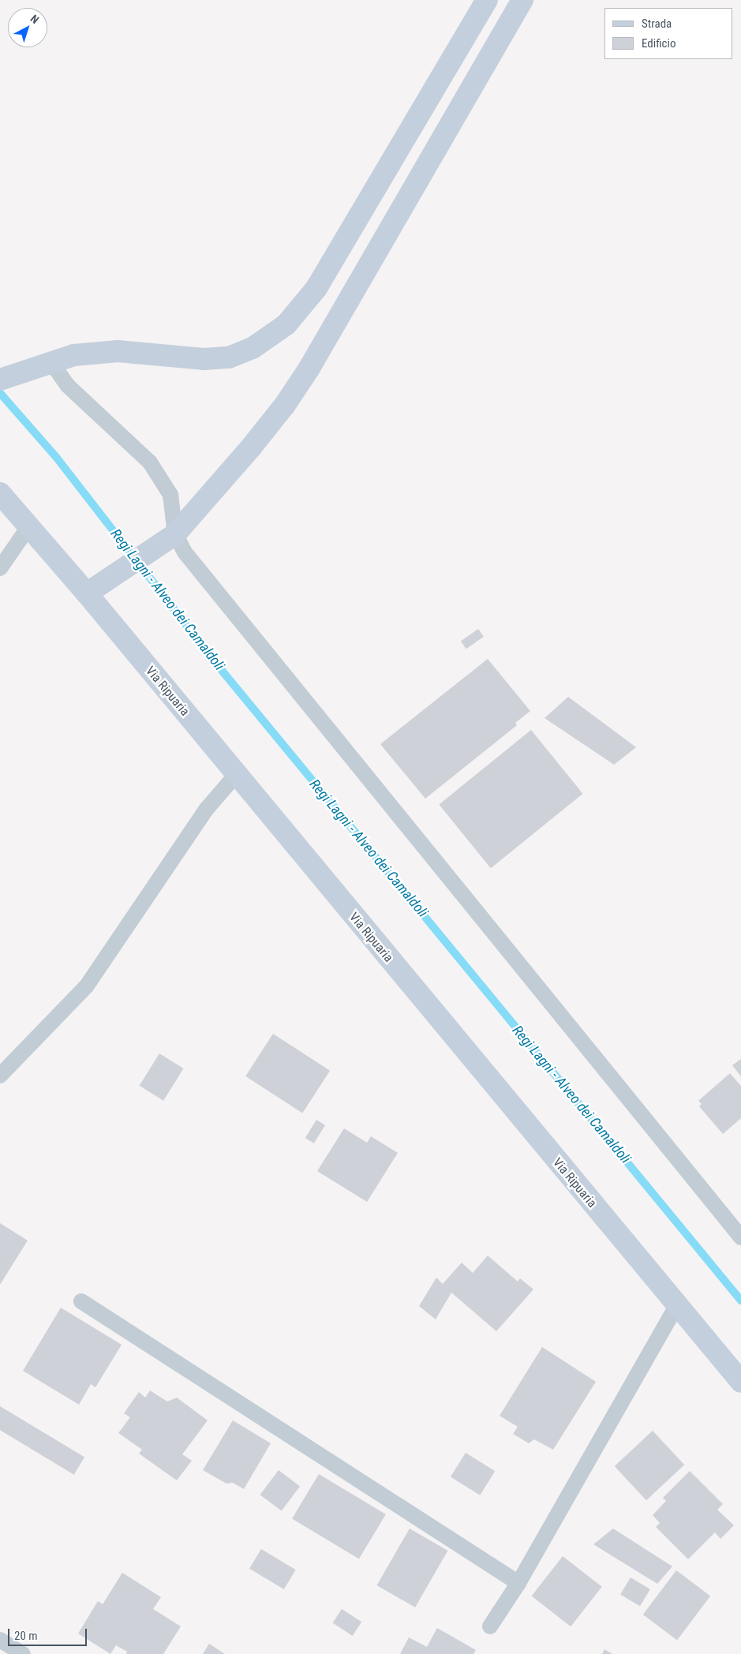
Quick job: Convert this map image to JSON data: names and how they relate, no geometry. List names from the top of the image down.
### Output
{
  "streets": {
    "main road": ["Via Ripuaria"]
  },
  "water": ["Regi Lagni - Alveo dei Camaldoli"],
  "legend": ["Strada", "Edificio"],
  "scale_bar": "20 m",
  "north": "top right"
}
